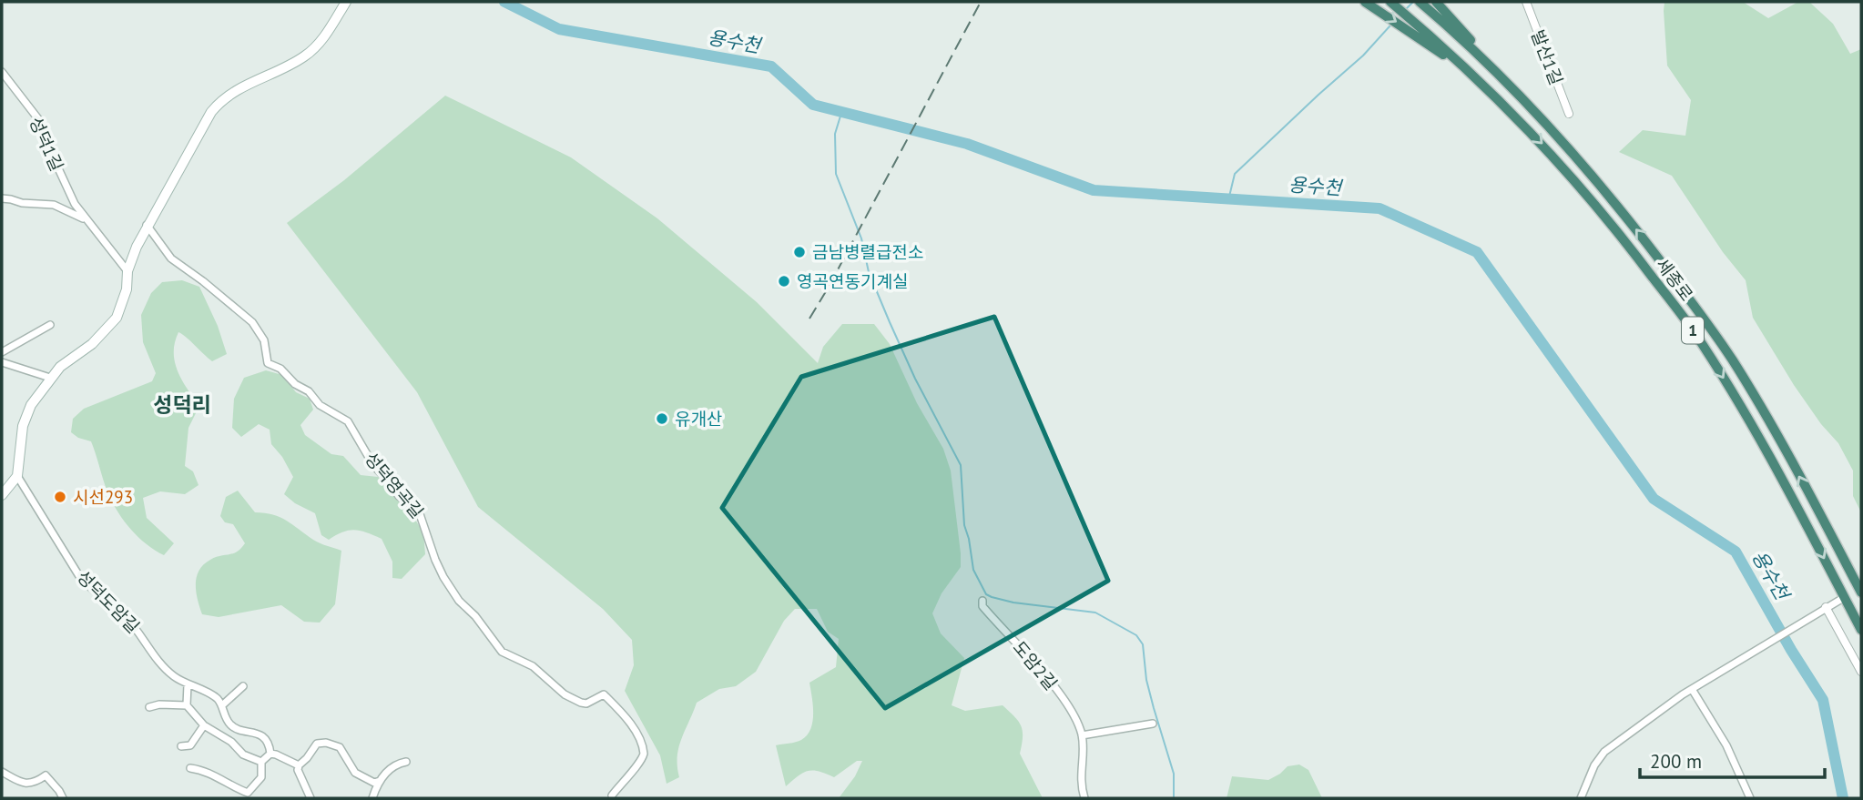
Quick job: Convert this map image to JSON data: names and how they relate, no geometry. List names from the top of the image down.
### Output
{
  "streets": {
    "highway": ["세종로", "1"],
    "street": [
      "발산1길",
      "성덕1길",
      "성덕영곡길",
      "성덕도암길",
      "도암2길"
    ]
  },
  "districts": ["성덕리"],
  "water": ["용수천"],
  "places": [
    "금남병렬급전소",
    "영곡연동기계실",
    "유개산",
    "시선293"
  ],
  "scale_bar": "200 m"
}
